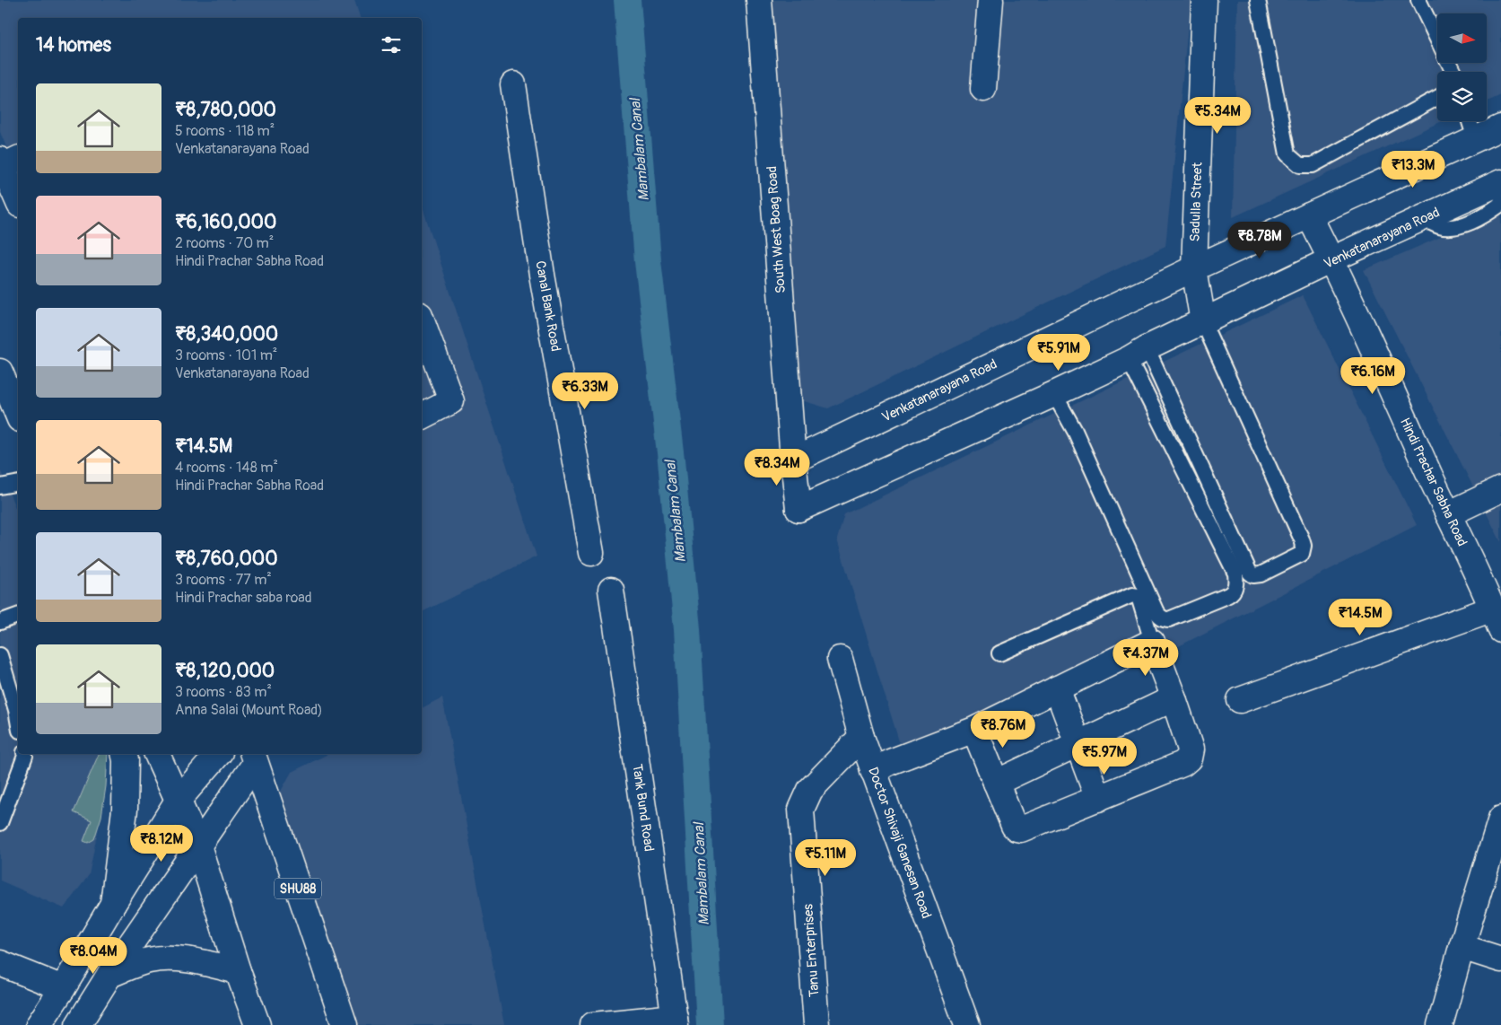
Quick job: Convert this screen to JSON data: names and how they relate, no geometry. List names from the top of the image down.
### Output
{
  "streets": {
    "street": [
      "Sadulla Street",
      "South West Boag Road",
      "Venkatanarayana Road",
      "Canal Bank Road",
      "Hindi Prachar Sabha Road",
      "Tank Bund Road",
      "Doctor Shivaji Ganesan Road",
      "SHU88",
      "Tanu Enterprises"
    ]
  },
  "crossings": [
    ["Sadulla Street", "Venkatanarayana Road"],
    ["South West Boag Road", "Venkatanarayana Road"],
    ["Venkatanarayana Road", "Hindi Prachar Sabha Road"],
    ["Doctor Shivaji Ganesan Road", "Tanu Enterprises"]
  ],
  "water": ["Mambalam Canal"],
  "north": "right",
  "page": {
    "heading": "14 homes",
    "list": [
      {
        "name": "₹8,780,000",
        "note": "5 rooms · 118 m² · Venkatanarayana Road"
      },
      {
        "name": "₹6,160,000",
        "note": "2 rooms · 70 m² · Hindi Prachar Sabha Road"
      },
      {
        "name": "₹8,340,000",
        "note": "3 rooms · 101 m² · Venkatanarayana Road"
      },
      {
        "name": "₹14.5M",
        "note": "4 rooms · 148 m² · Hindi Prachar Sabha Road"
      },
      {
        "name": "₹8,760,000",
        "note": "3 rooms · 77 m² · Hindi Prachar saba road"
      },
      {
        "name": "₹8,120,000",
        "note": "3 rooms · 83 m² · Anna Salai (Mount Road)"
      }
    ],
    "price": [
      "₹5.34M",
      "₹13.3M",
      "₹8.78M",
      "₹5.91M",
      "₹6.16M",
      "₹6.33M",
      "₹8.34M",
      "₹14.5M",
      "₹4.37M",
      "₹8.76M",
      "₹5.97M",
      "₹8.12M",
      "₹5.11M",
      "₹8.04M"
    ]
  }
}
